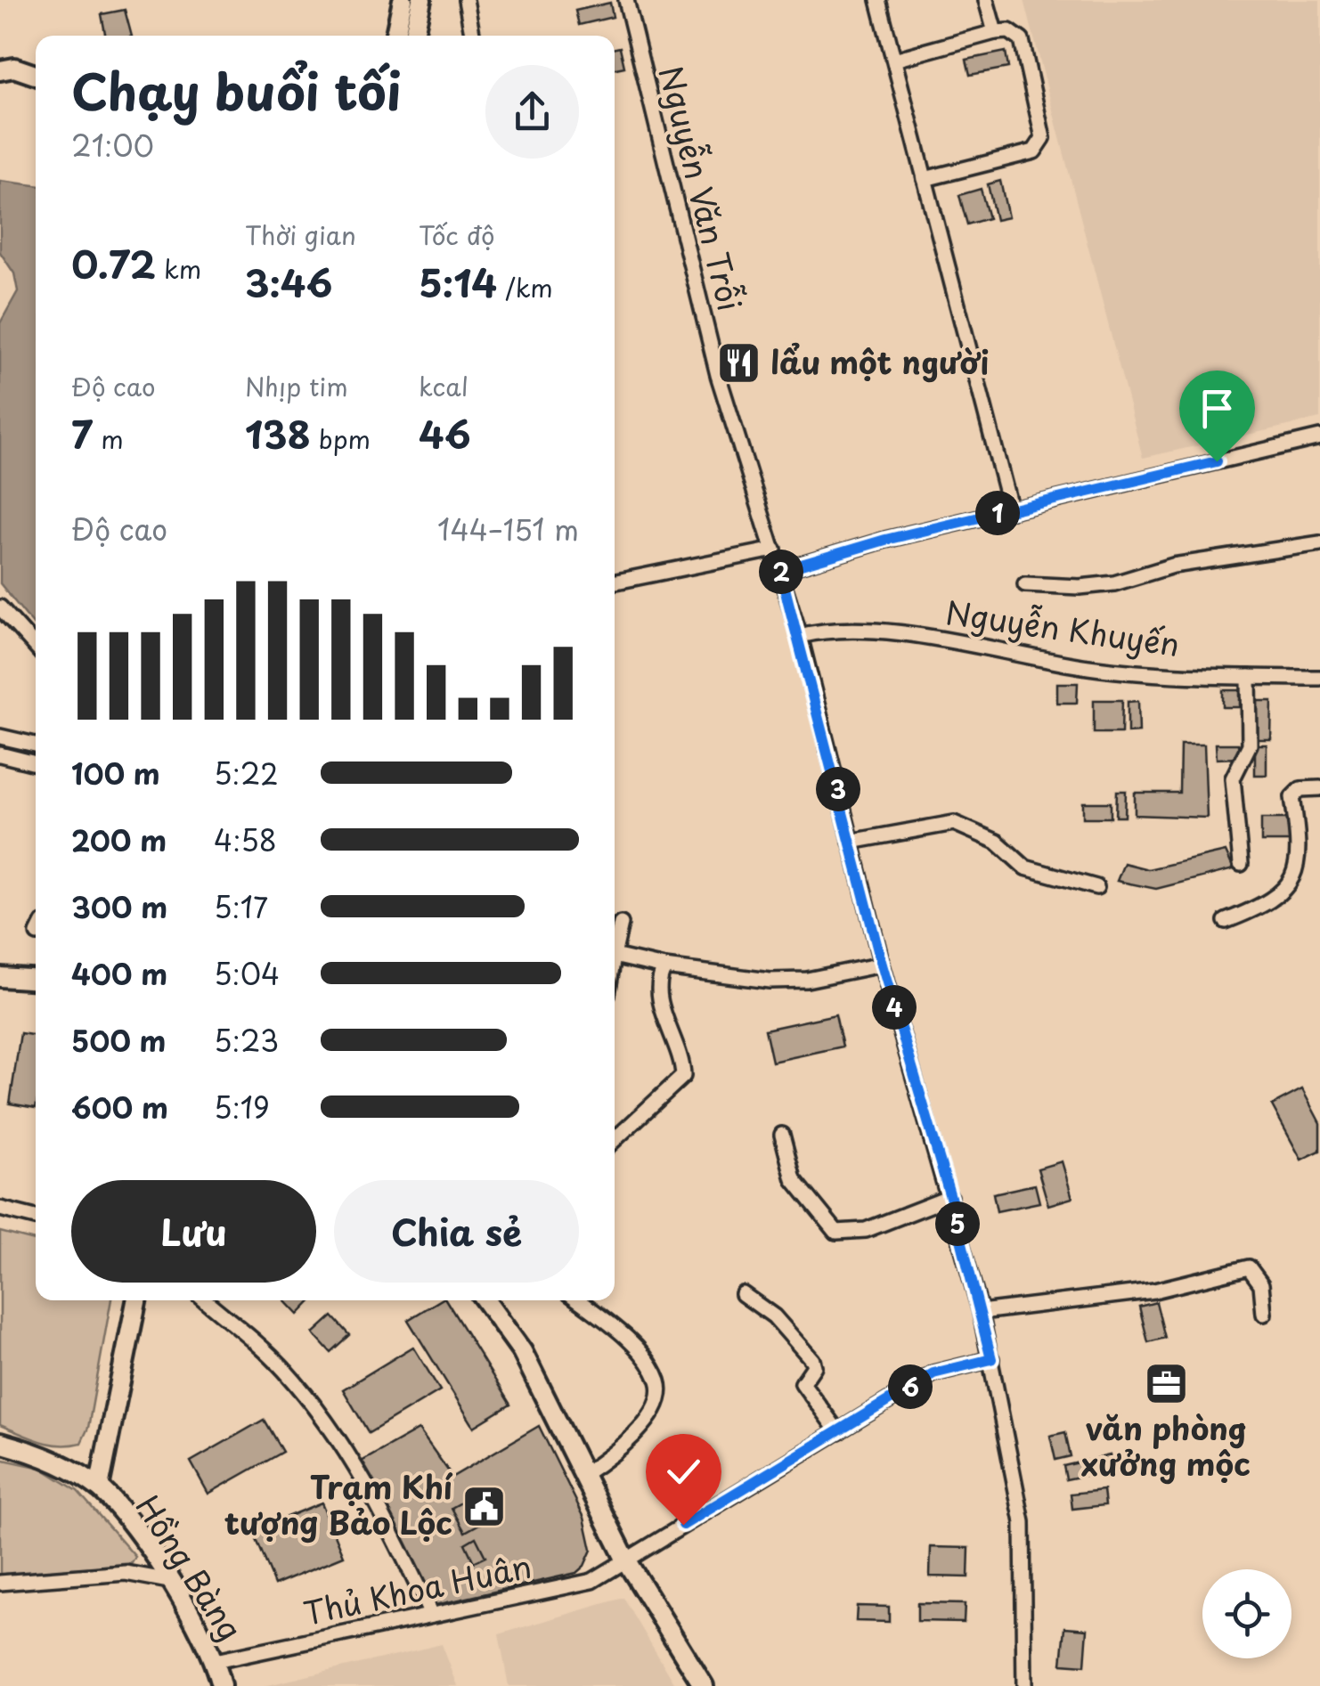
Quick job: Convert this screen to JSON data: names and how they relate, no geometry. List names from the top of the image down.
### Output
{
  "streets": {
    "street": [
      "Nguyễn Văn Trỗi",
      "Nguyễn Khuyến",
      "Hồng Bàng",
      "Thủ Khoa Huân"
    ]
  },
  "crossings": [
    ["Nguyễn Văn Trỗi", "Nguyễn Khuyến"],
    ["Nguyễn Văn Trỗi", "Thủ Khoa Huân"],
    ["Hồng Bàng", "Thủ Khoa Huân"]
  ],
  "places": {
    "restaurant": ["lẩu một người"],
    "office": ["văn phòng xưởng mộc"],
    "public building": ["Trạm Khí tượng Bảo Lộc"]
  },
  "page": {
    "heading": ["Chạy buổi tối", "21:00"],
    "stats": [
      ["0.72 km"],
      ["Thời gian", "3:46"],
      ["Tốc độ", "5:14 /km"],
      ["Độ cao", "7 m"],
      ["Nhịp tim", "138 bpm"],
      ["kcal", "46"]
    ],
    "chart": ["Độ cao", "144–151 m"],
    "pins": [
      "1",
      "2",
      "3",
      "4",
      "5",
      "6"
    ],
    "list": [
      {
        "name": "100 m",
        "note": "5:22"
      },
      {
        "name": "200 m",
        "note": "4:58"
      },
      {
        "name": "300 m",
        "note": "5:17"
      },
      {
        "name": "400 m",
        "note": "5:04"
      },
      {
        "name": "500 m",
        "note": "5:23"
      },
      {
        "name": "600 m",
        "note": "5:19"
      }
    ],
    "buttons": ["Lưu", "Chia sẻ"]
  }
}
